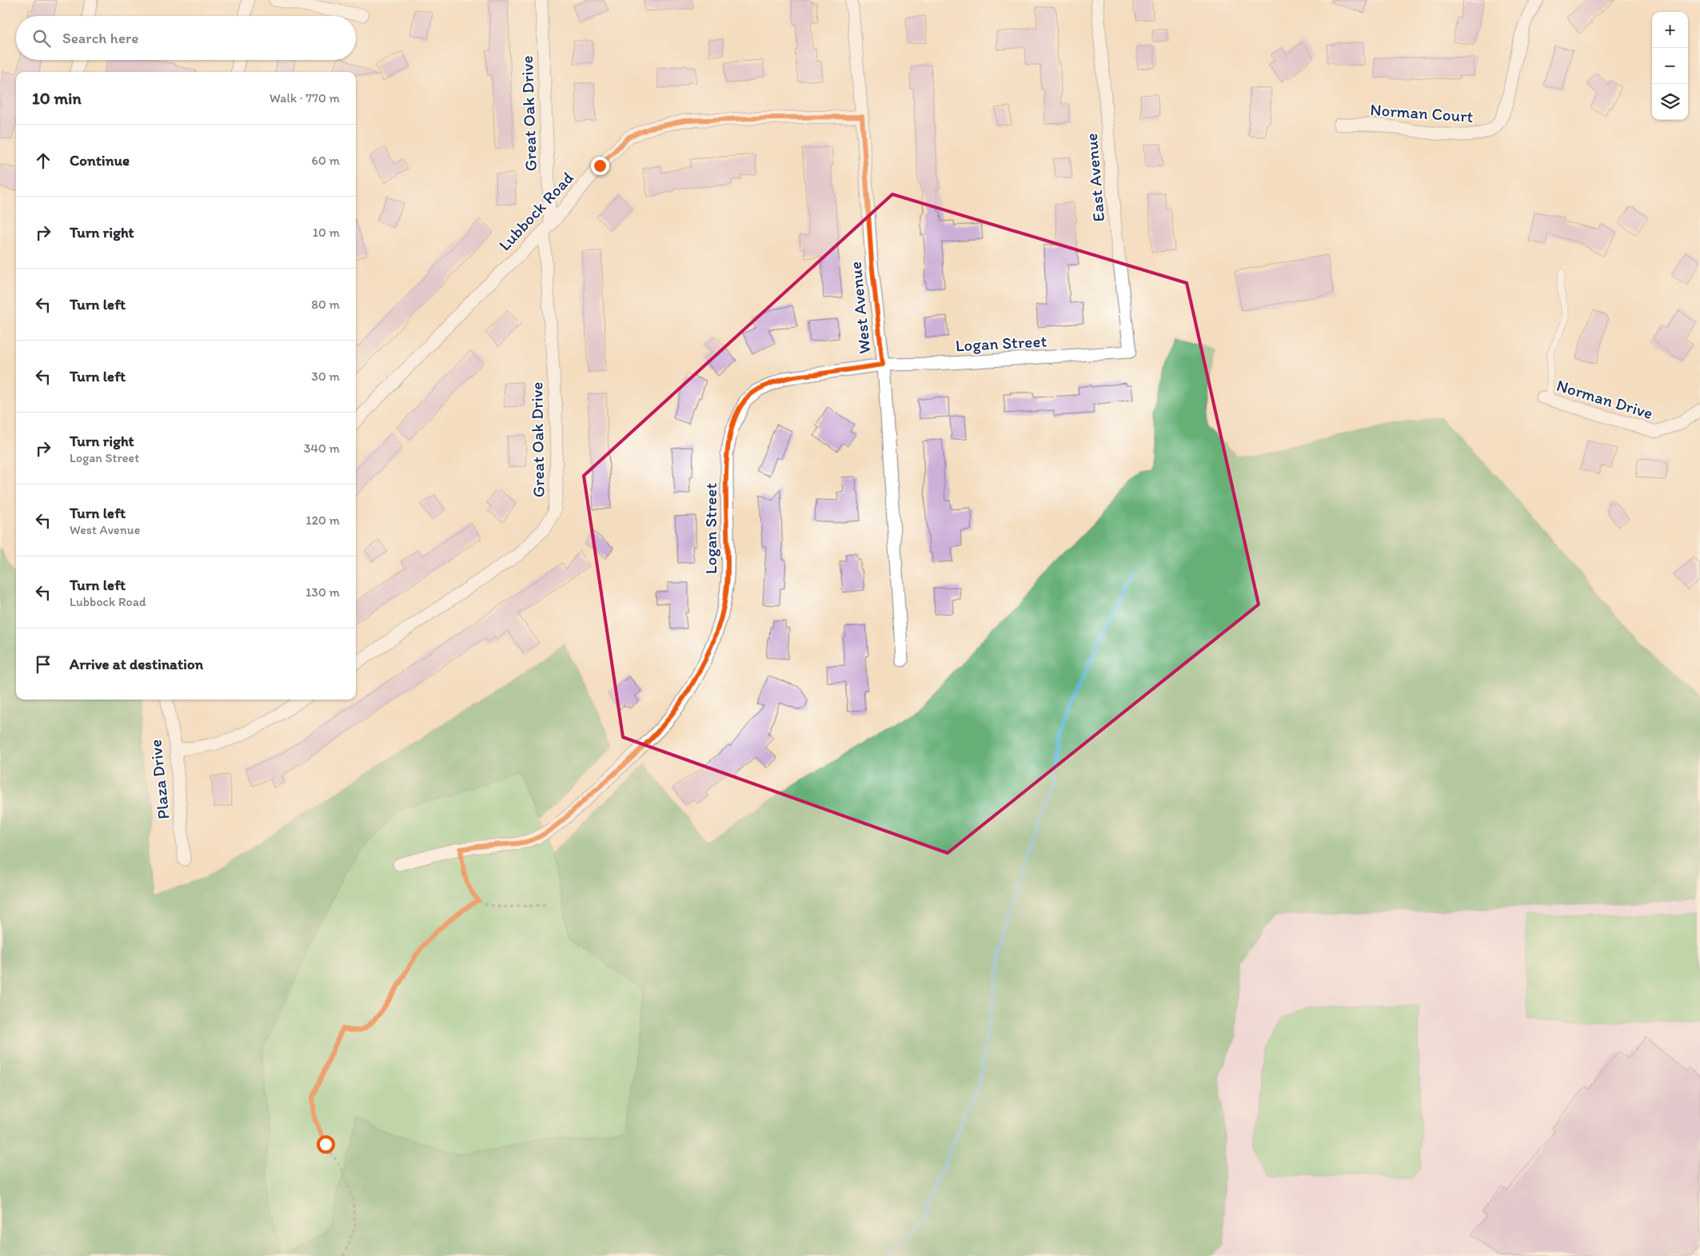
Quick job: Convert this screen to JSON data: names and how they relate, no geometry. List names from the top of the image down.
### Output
{
  "streets": {
    "street": [
      "Norman Court",
      "Great Oak Drive",
      "East Avenue",
      "Lubbock Road",
      "West Avenue",
      "Logan Street",
      "Norman Drive",
      "Plaza Drive"
    ]
  },
  "crossings": [
    ["Great Oak Drive", "Lubbock Road"],
    ["East Avenue", "Logan Street"],
    ["Lubbock Road", "West Avenue"],
    ["West Avenue", "Logan Street"]
  ],
  "page": {
    "map_buttons": ["+", "−"],
    "search": "Search here",
    "heading": ["10 min", "Walk · 770 m"],
    "list": [
      ["Continue", "60 m"],
      ["Turn right", "10 m"],
      ["Turn left", "80 m"],
      ["Turn left", "30 m"],
      ["Turn right", "Logan Street", "340 m"],
      ["Turn left", "West Avenue", "120 m"],
      ["Turn left", "Lubbock Road", "130 m"],
      "Arrive at destination"
    ]
  }
}
